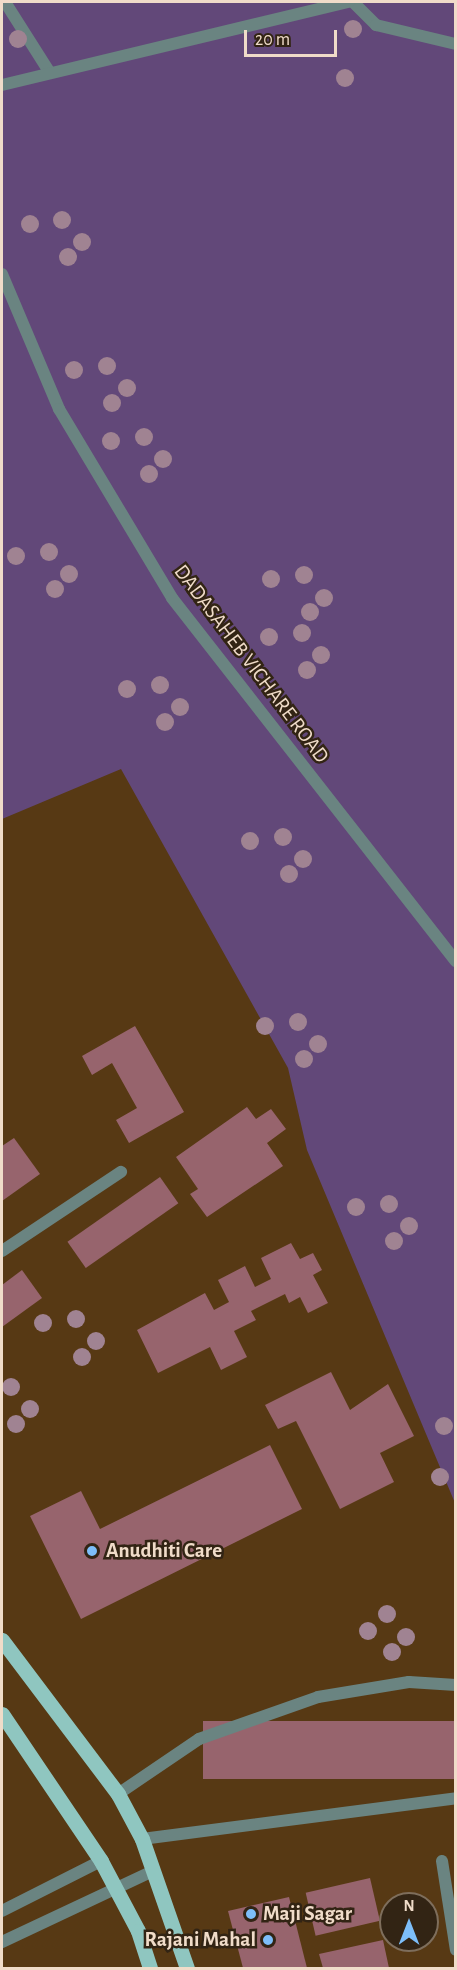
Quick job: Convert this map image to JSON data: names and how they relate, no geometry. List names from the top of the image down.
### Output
{
  "streets": {
    "street": ["DADASAHEB VICHARE ROAD"]
  },
  "places": ["Anudhiti Care", "Maji Sagar", "Rajani Mahal"],
  "scale_bar": "20 m",
  "north": "top"
}
